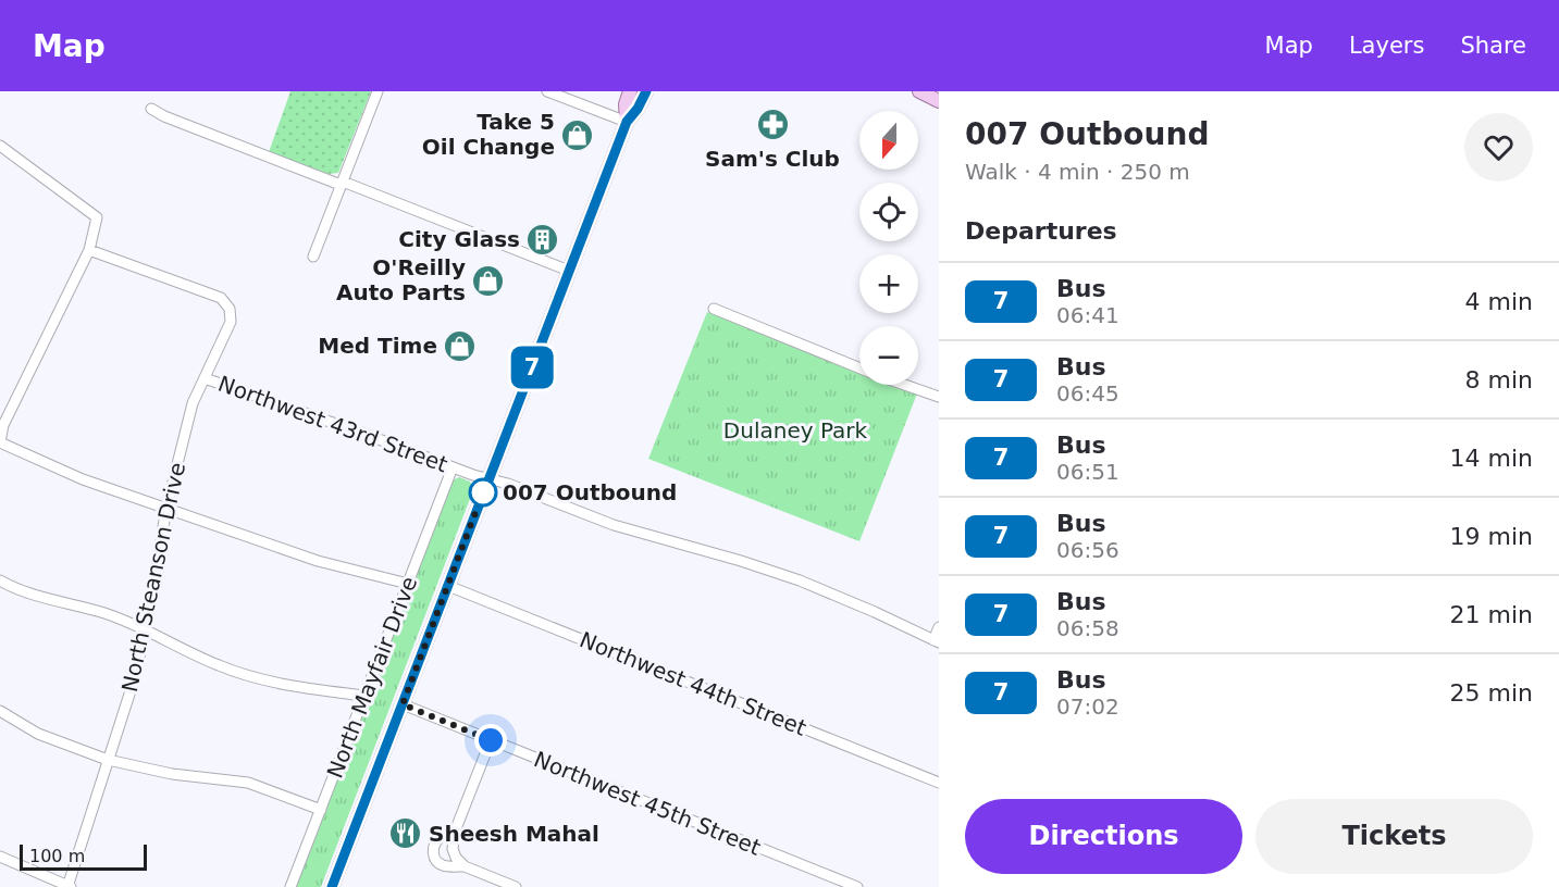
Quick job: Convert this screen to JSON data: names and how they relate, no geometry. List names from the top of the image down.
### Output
{
  "streets": {
    "street": [
      "Northwest 43rd Street",
      "North Steanson Drive",
      "North Mayfair Drive",
      "Northwest 44th Street",
      "Northwest 45th Street"
    ]
  },
  "crossings": [
    ["Northwest 43rd Street", "North Steanson Drive"],
    ["Northwest 43rd Street", "North Mayfair Drive"]
  ],
  "parks": ["Dulaney Park"],
  "places": {
    "pharmacy": ["Sam's Club"],
    "shop": ["Take 5 Oil Change", "O'Reilly Auto Parts", "Med Time"],
    "building": ["City Glass"],
    "other": ["007 Outbound"],
    "restaurant": ["Sheesh Mahal"]
  },
  "lines": ["bus line 7"],
  "scale_bar": "100 m",
  "north": "bottom",
  "page": {
    "header": "Map",
    "nav": ["Map", "Layers", "Share"],
    "on_map": "7",
    "heading": [
      ["007 Outbound", "Walk · 4 min · 250 m"],
      "Departures"
    ],
    "map_buttons": ["+", "−"],
    "list": [
      {
        "mark": "7",
        "name": "Bus",
        "note": "06:41",
        "value": "4 min"
      },
      {
        "mark": "7",
        "name": "Bus",
        "note": "06:45",
        "value": "8 min"
      },
      {
        "mark": "7",
        "name": "Bus",
        "note": "06:51",
        "value": "14 min"
      },
      {
        "mark": "7",
        "name": "Bus",
        "note": "06:56",
        "value": "19 min"
      },
      {
        "mark": "7",
        "name": "Bus",
        "note": "06:58",
        "value": "21 min"
      },
      {
        "mark": "7",
        "name": "Bus",
        "note": "07:02",
        "value": "25 min"
      }
    ],
    "buttons": ["Directions", "Tickets"],
    "scale": "100 m"
  }
}
